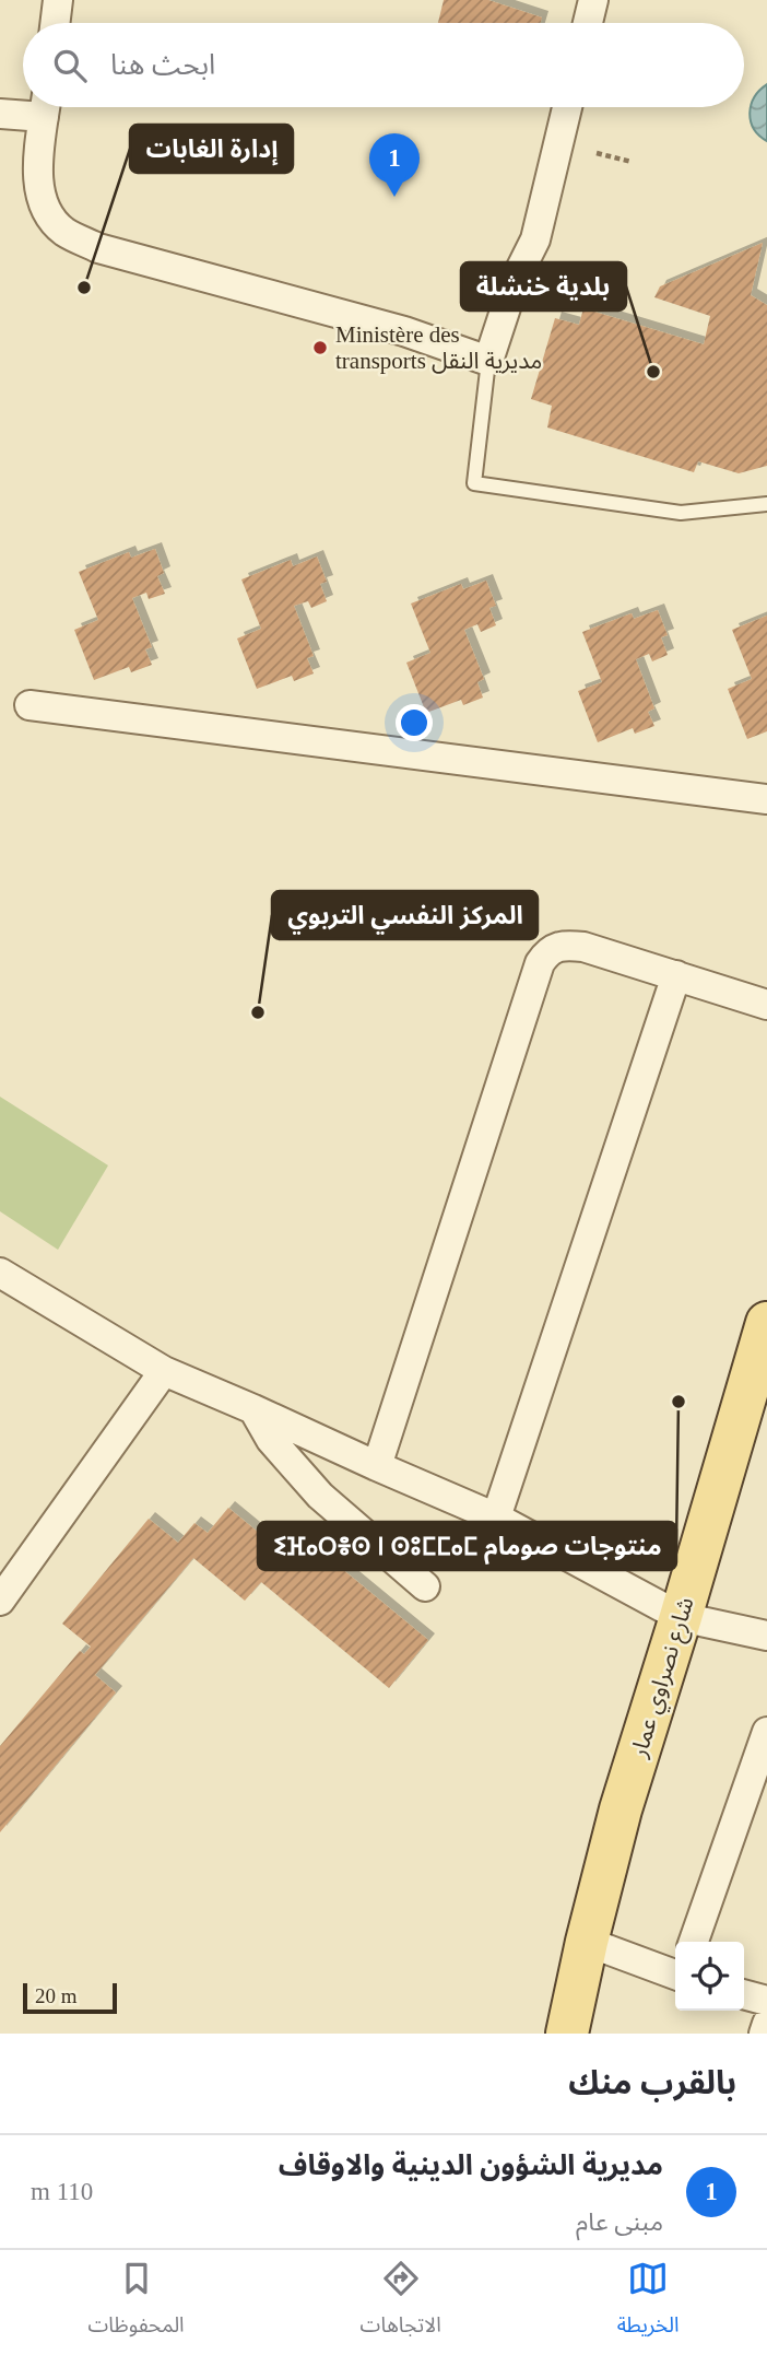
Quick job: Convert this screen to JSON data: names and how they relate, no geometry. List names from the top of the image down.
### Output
{
  "streets": {
    "main road": ["شارع نصراوي عمار"]
  },
  "places": [
    "إدارة الغابات",
    "Ministère des transports مديرية النقل",
    "بلدية خنشلة",
    "المركز النفسي التربوي",
    "ⵉⴼⴰⵔⴻⵙ ⵏ ⵙⵓⵎⵎⴰⵎ منتوجات صومام"
  ],
  "scale_bar": "20 m",
  "page": {
    "search": "ابحث هنا",
    "pins": "1",
    "scale": "20 m",
    "heading": "بالقرب منك",
    "list": [
      {
        "mark": "1",
        "name": "مديرية الشؤون الدينية والاوقاف",
        "note": "مبنى عام",
        "value": "110 m"
      }
    ],
    "nav": ["الخريطة", "الاتجاهات", "المحفوظات"]
  }
}
